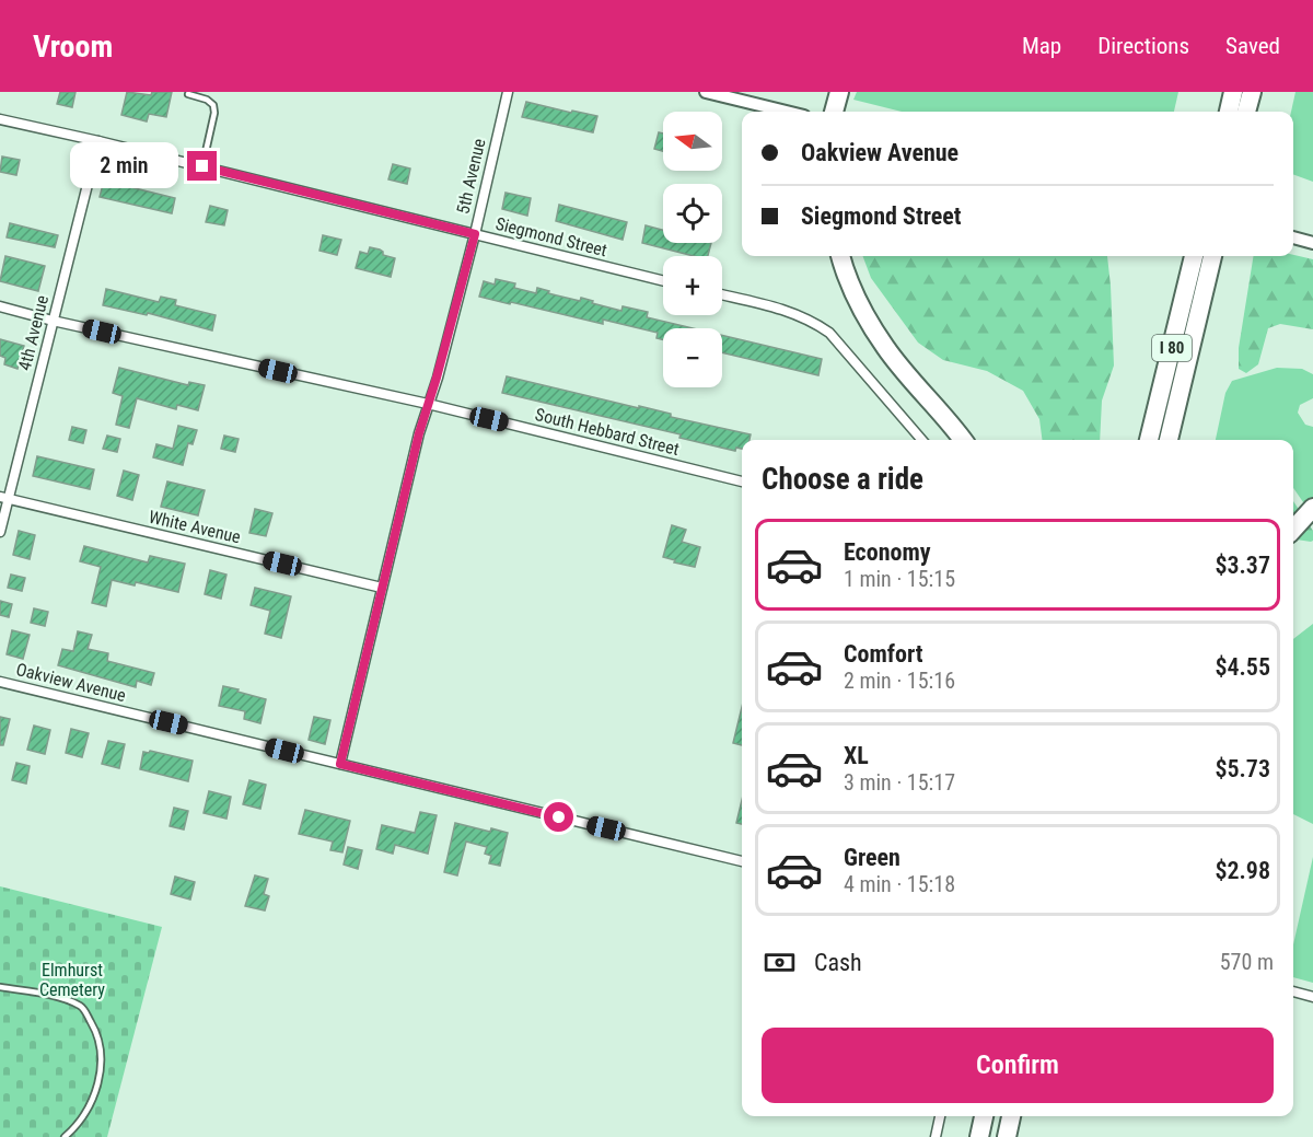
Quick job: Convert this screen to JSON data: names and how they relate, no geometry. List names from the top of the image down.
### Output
{
  "streets": {
    "highway": ["I 80"],
    "street": [
      "5th Avenue",
      "Siegmond Street",
      "4th Avenue",
      "South Hebbard Street",
      "White Avenue",
      "Oakview Avenue"
    ]
  },
  "crossings": [
    ["5th Avenue", "Siegmond Street"],
    ["5th Avenue", "South Hebbard Street"],
    ["5th Avenue", "White Avenue"],
    ["5th Avenue", "Oakview Avenue"],
    ["Siegmond Street", "4th Avenue"],
    ["4th Avenue", "South Hebbard Street"],
    ["4th Avenue", "White Avenue"]
  ],
  "parks": ["Elmhurst Cemetery"],
  "north": "left",
  "page": {
    "header": "Vroom",
    "nav": ["Map", "Directions", "Saved"],
    "map_buttons": ["+", "−"],
    "banner": ["Oakview Avenue", "Siegmond Street"],
    "bubble": "2 min",
    "heading": "Choose a ride",
    "list": [
      {
        "name": "Economy",
        "note": "1 min · 15:15",
        "value": "$3.37"
      },
      {
        "name": "Comfort",
        "note": "2 min · 15:16",
        "value": "$4.55"
      },
      {
        "name": "XL",
        "note": "3 min · 15:17",
        "value": "$5.73"
      },
      {
        "name": "Green",
        "note": "4 min · 15:18",
        "value": "$2.98"
      }
    ],
    "pay": ["Cash", "570 m"],
    "buttons": "Confirm"
  }
}
